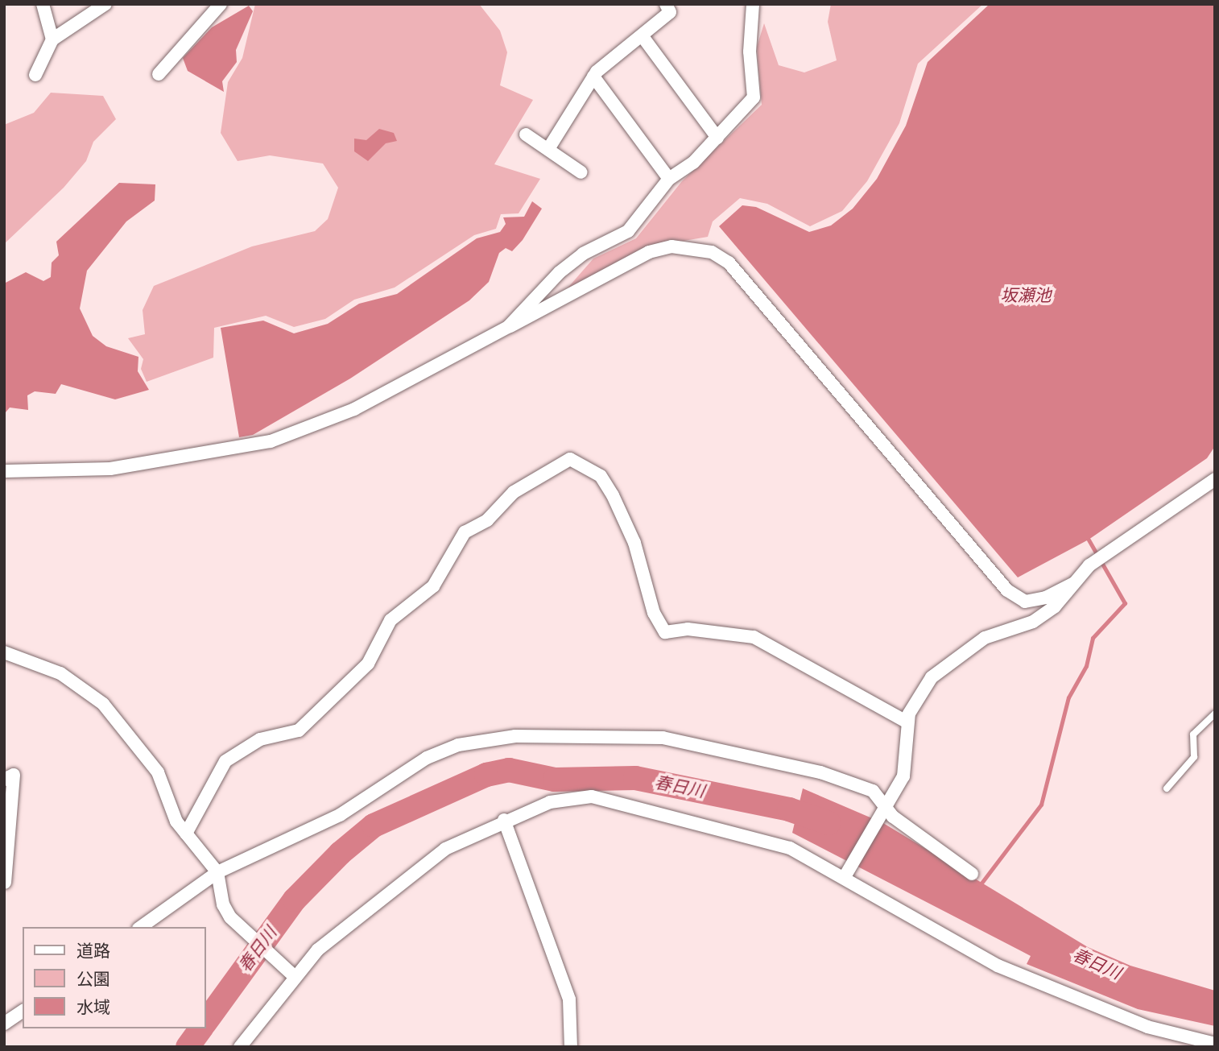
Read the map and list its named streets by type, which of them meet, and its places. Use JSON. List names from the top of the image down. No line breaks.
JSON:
{"water":["坂瀬池","春日川"],"legend":["道路","公園","水域"]}
